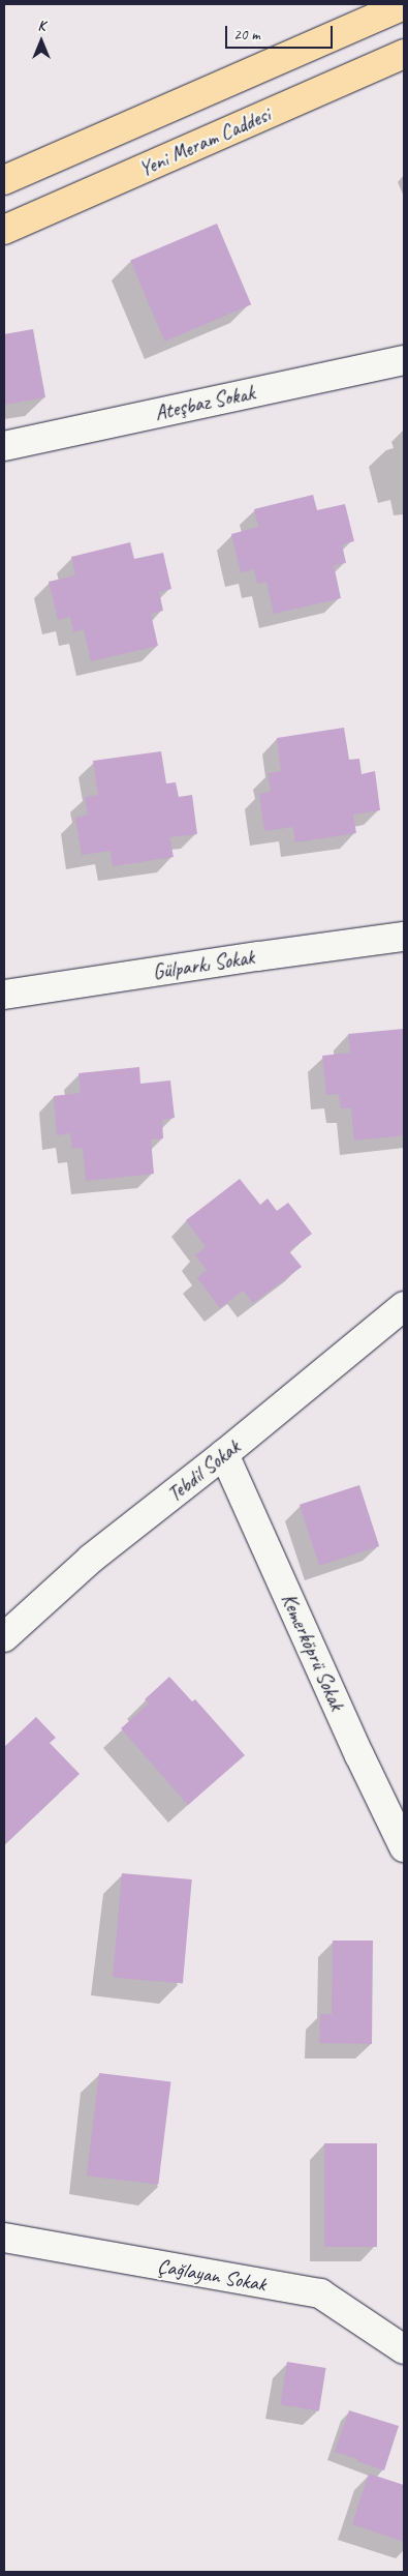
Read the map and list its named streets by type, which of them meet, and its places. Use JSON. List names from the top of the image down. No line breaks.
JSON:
{"streets":{"main road":["Yeni Meram Caddesi"],"street":["Ateşbaz Sokak","Gülparkı Sokak","Tebdil Sokak","Kemerköprü Sokak","Çağlayan Sokak"]},"crossings":[["Tebdil Sokak","Kemerköprü Sokak"]],"scale_bar":"20 m","north":"top"}
